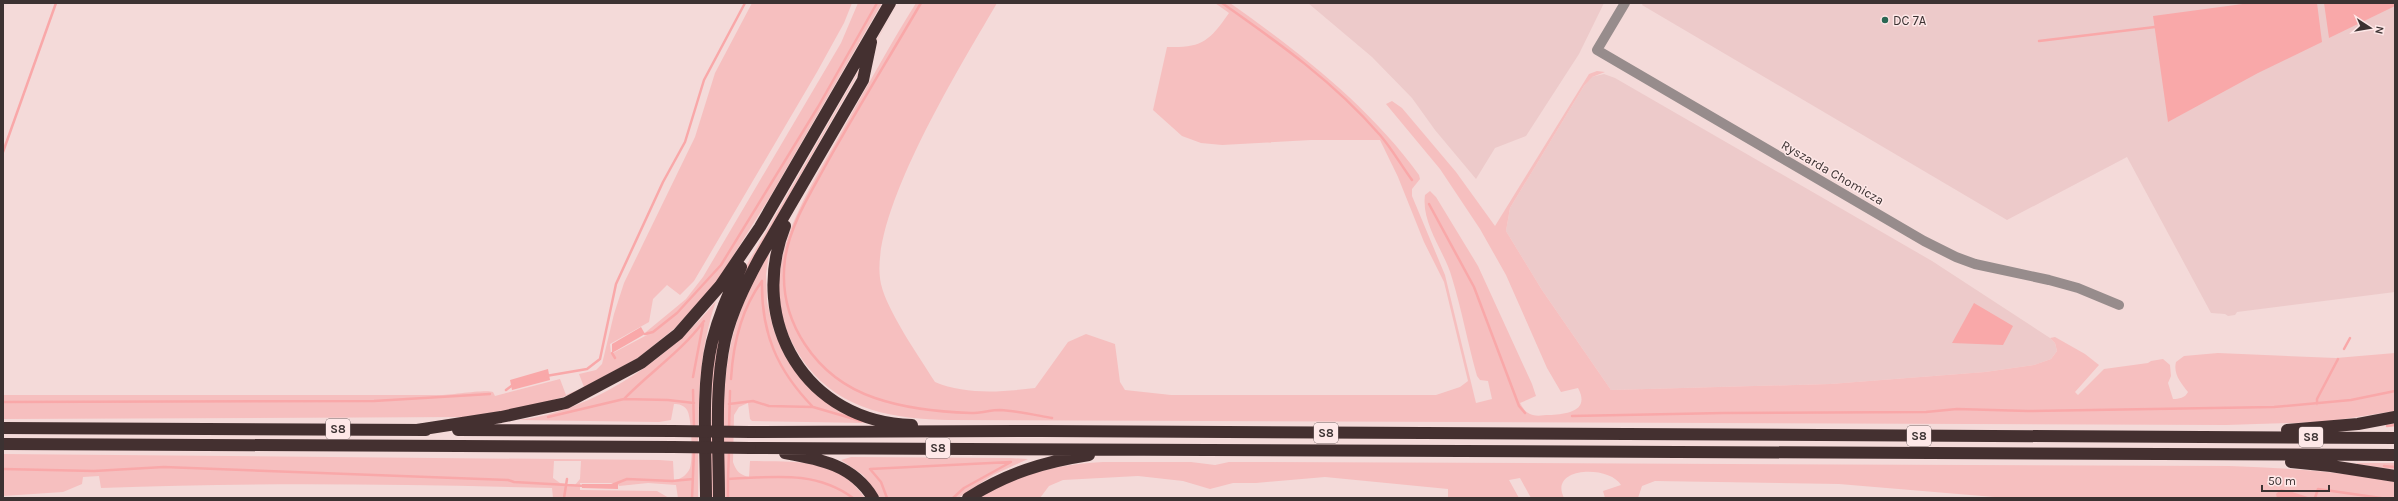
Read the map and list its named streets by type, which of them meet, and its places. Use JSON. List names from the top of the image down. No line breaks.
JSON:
{"streets":{"highway":["S8"],"street":["Ryszarda Chomicza"]},"places":["DC 7A"],"scale_bar":"50 m","north":"right"}
